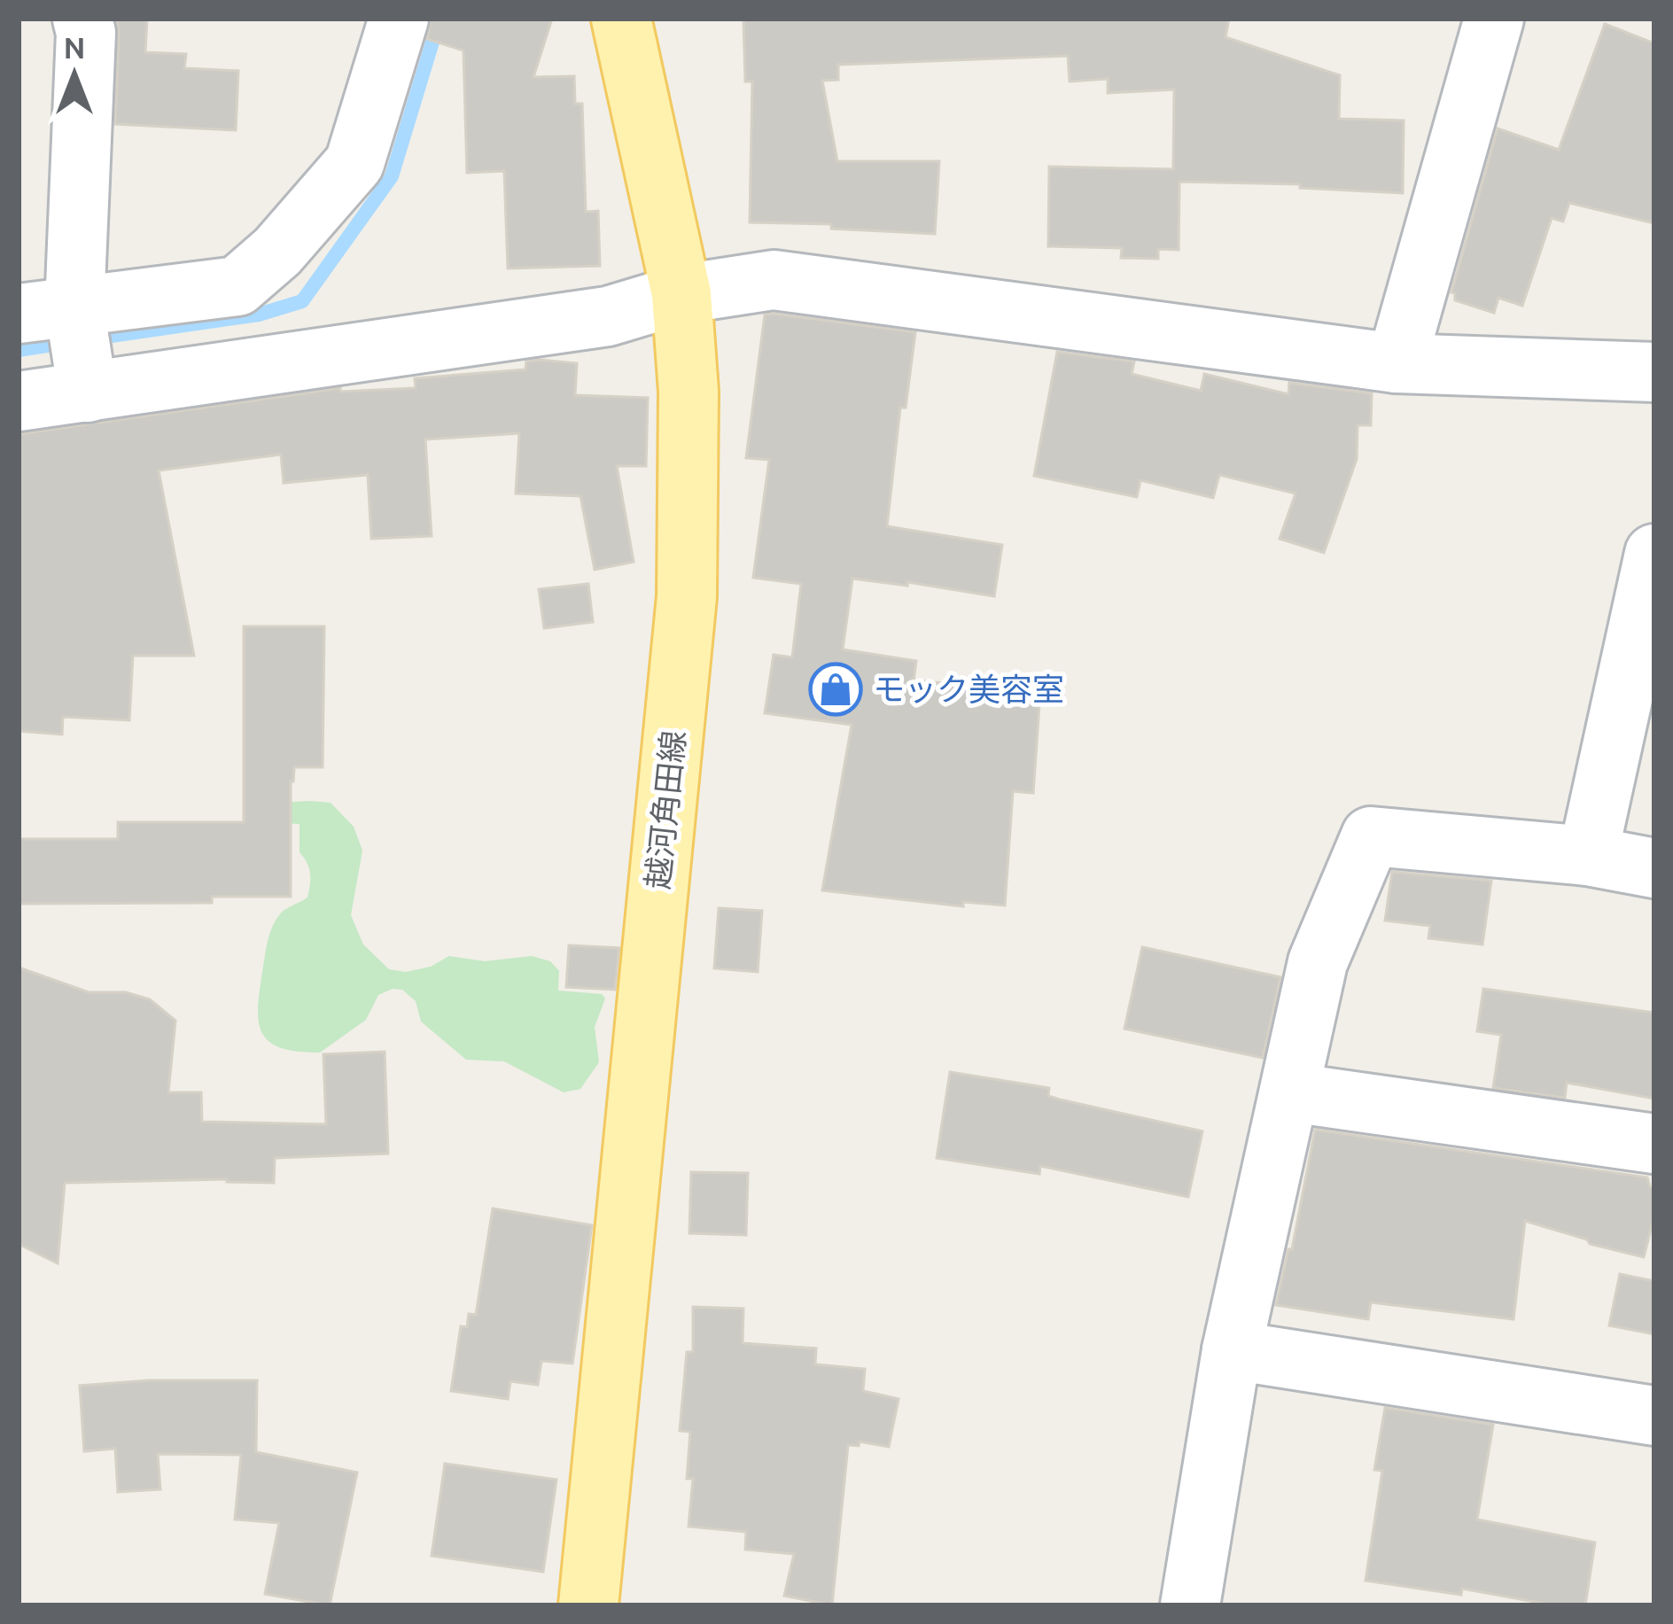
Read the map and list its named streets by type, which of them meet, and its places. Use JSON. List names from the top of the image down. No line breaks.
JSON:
{"streets":{"main road":["越河角田線"]},"places":{"shop":["モック美容室"]},"north":"top"}
